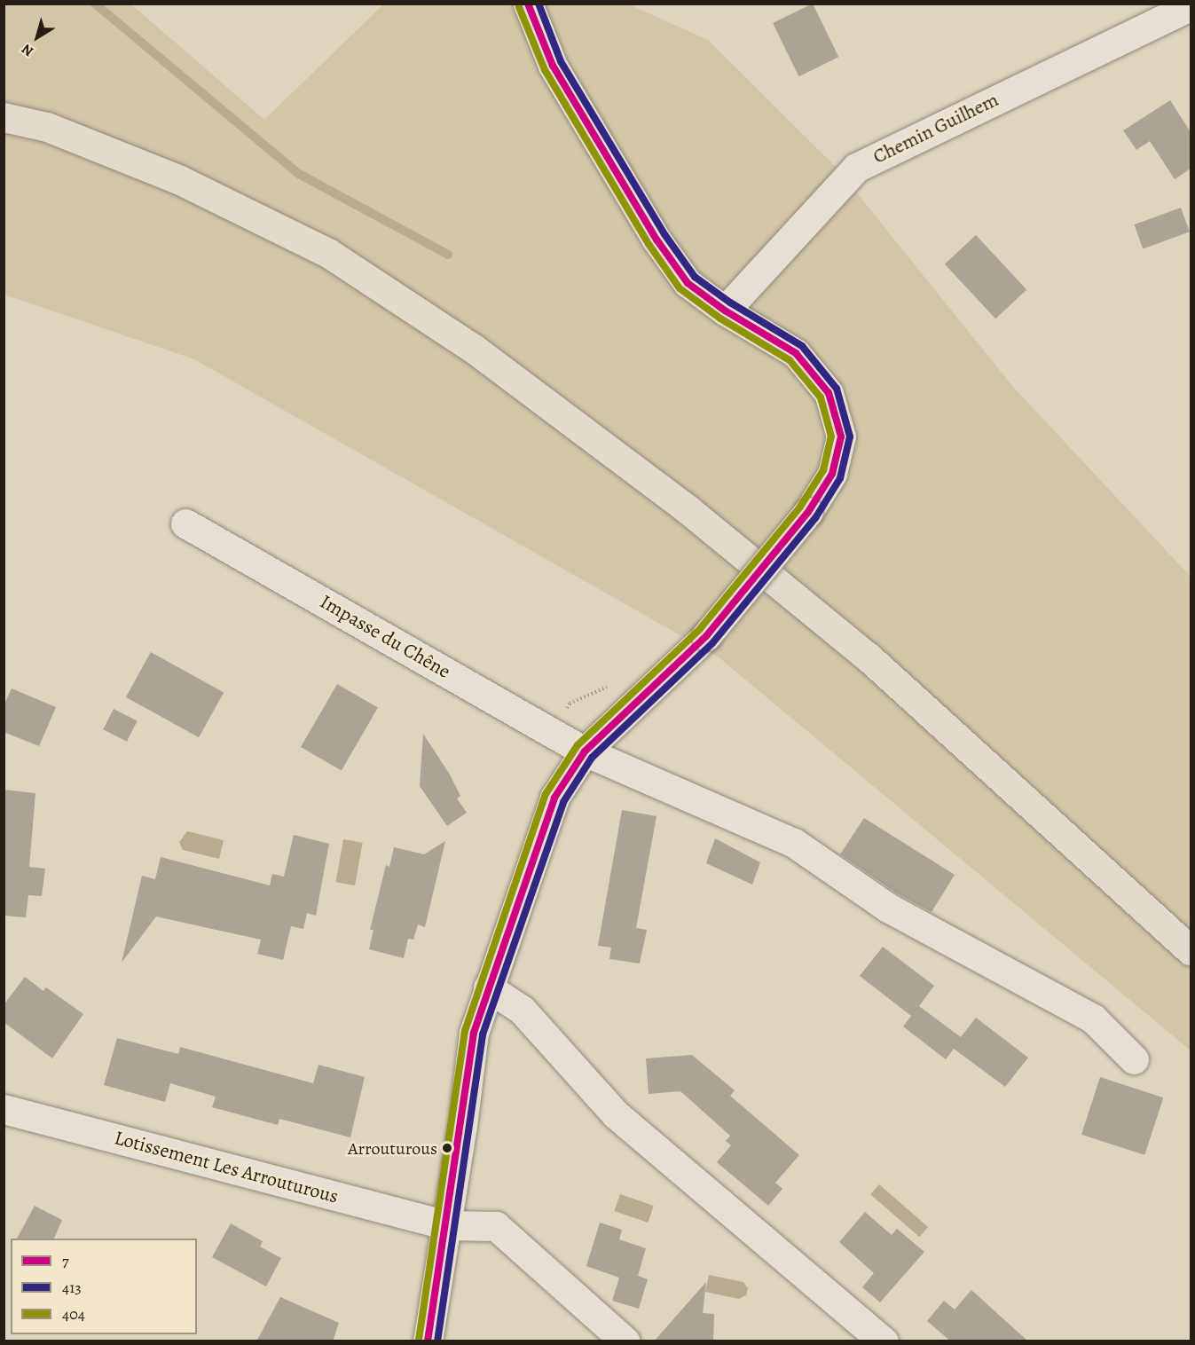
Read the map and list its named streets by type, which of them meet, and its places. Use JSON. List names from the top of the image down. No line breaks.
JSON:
{"streets":{"street":["Chemin Guilhem","Impasse du Chêne","Lotissement Les Arrouturous"]},"places":["Arrouturous"],"lines":["transit line 7","transit line 413","transit line 404"],"legend":["7","413","404"],"north":"bottom left"}
